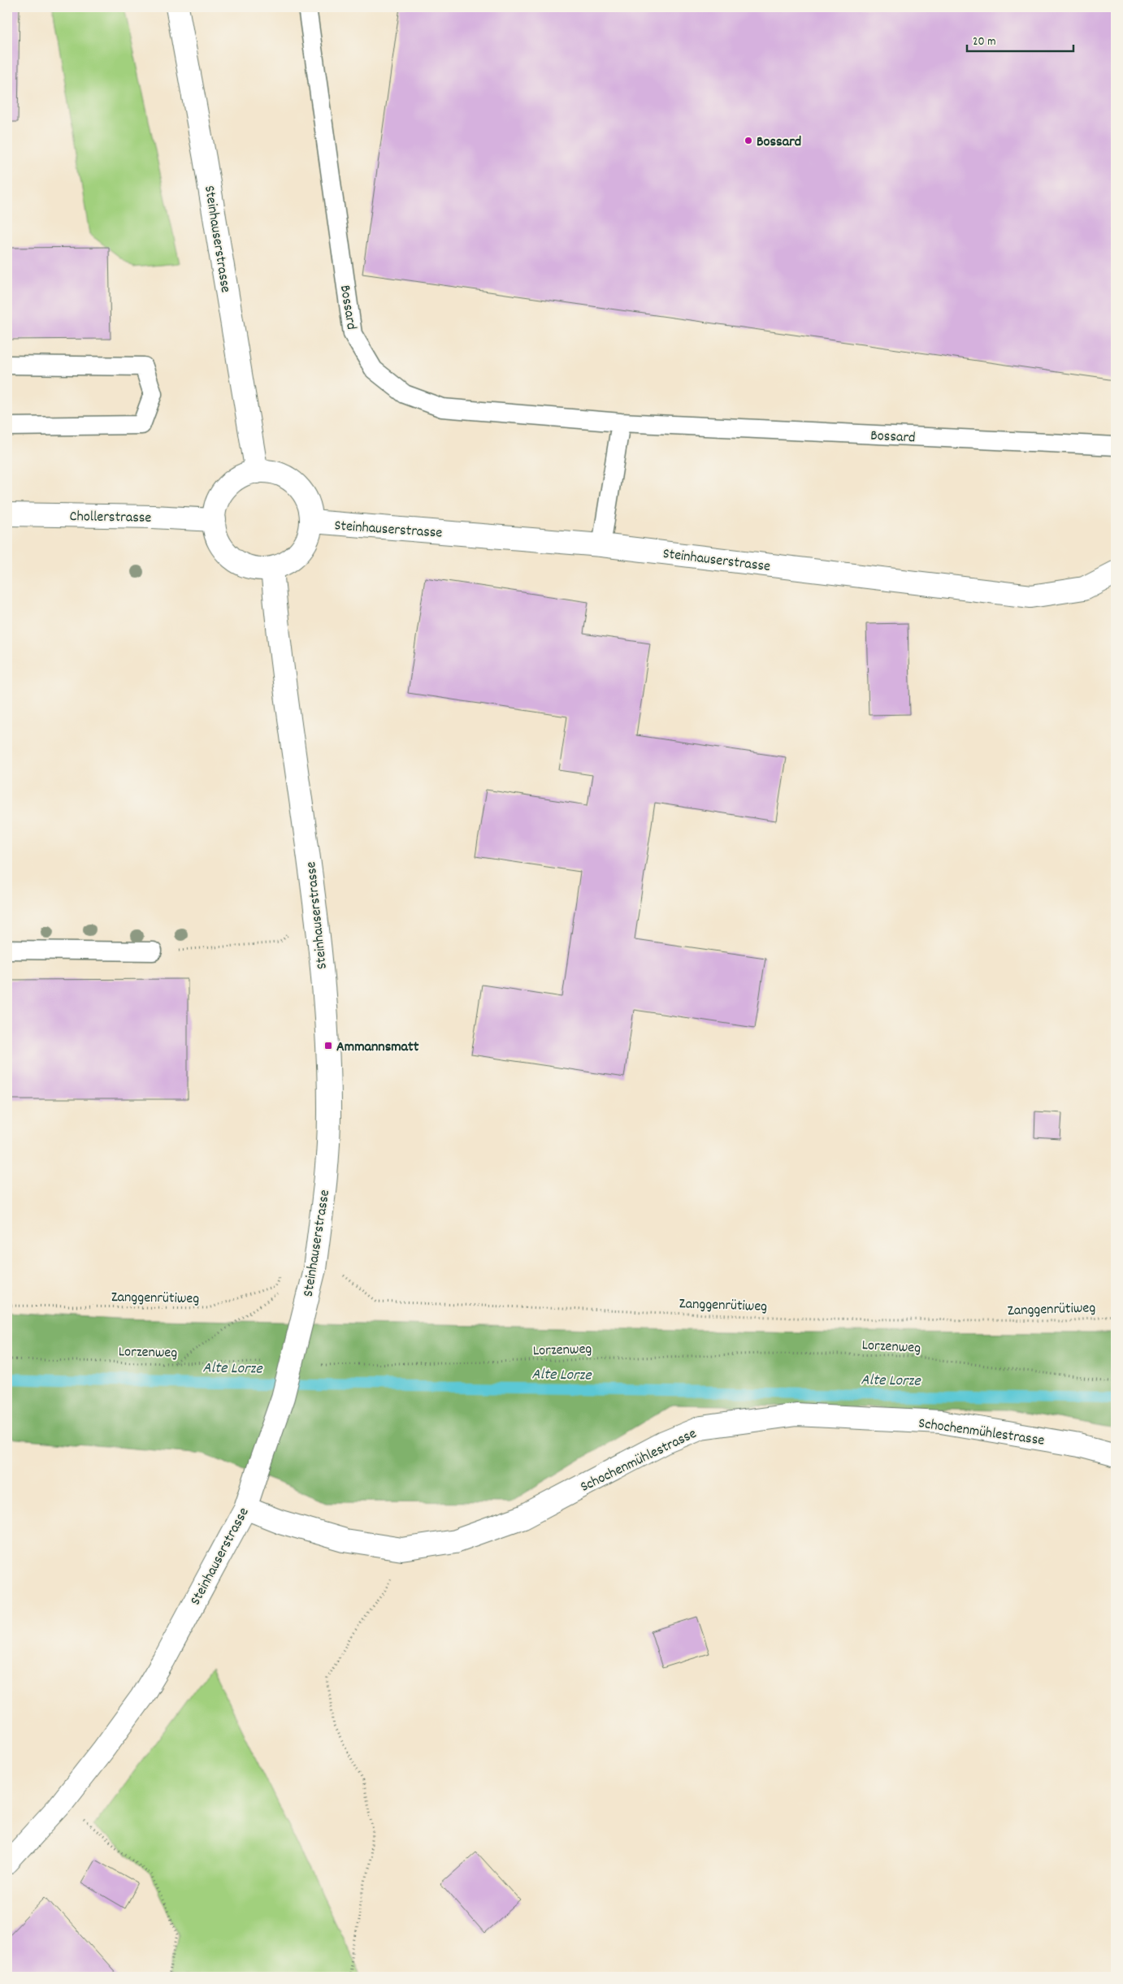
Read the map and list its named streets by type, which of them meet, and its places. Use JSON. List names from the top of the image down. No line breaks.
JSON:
{"streets":{"street":["Steinhauserstrasse","Chollerstrasse","Schochenmühlestrasse"],"lane":["Bossard"],"path":["Zanggenrütiweg","Lorzenweg"]},"crossings":[["Steinhauserstrasse","Chollerstrasse"],["Steinhauserstrasse","Schochenmühlestrasse"]],"water":["Alte Lorze"],"places":{"other":["Bossard"],"transit":["Ammannsmatt"]},"scale_bar":"20 m"}
